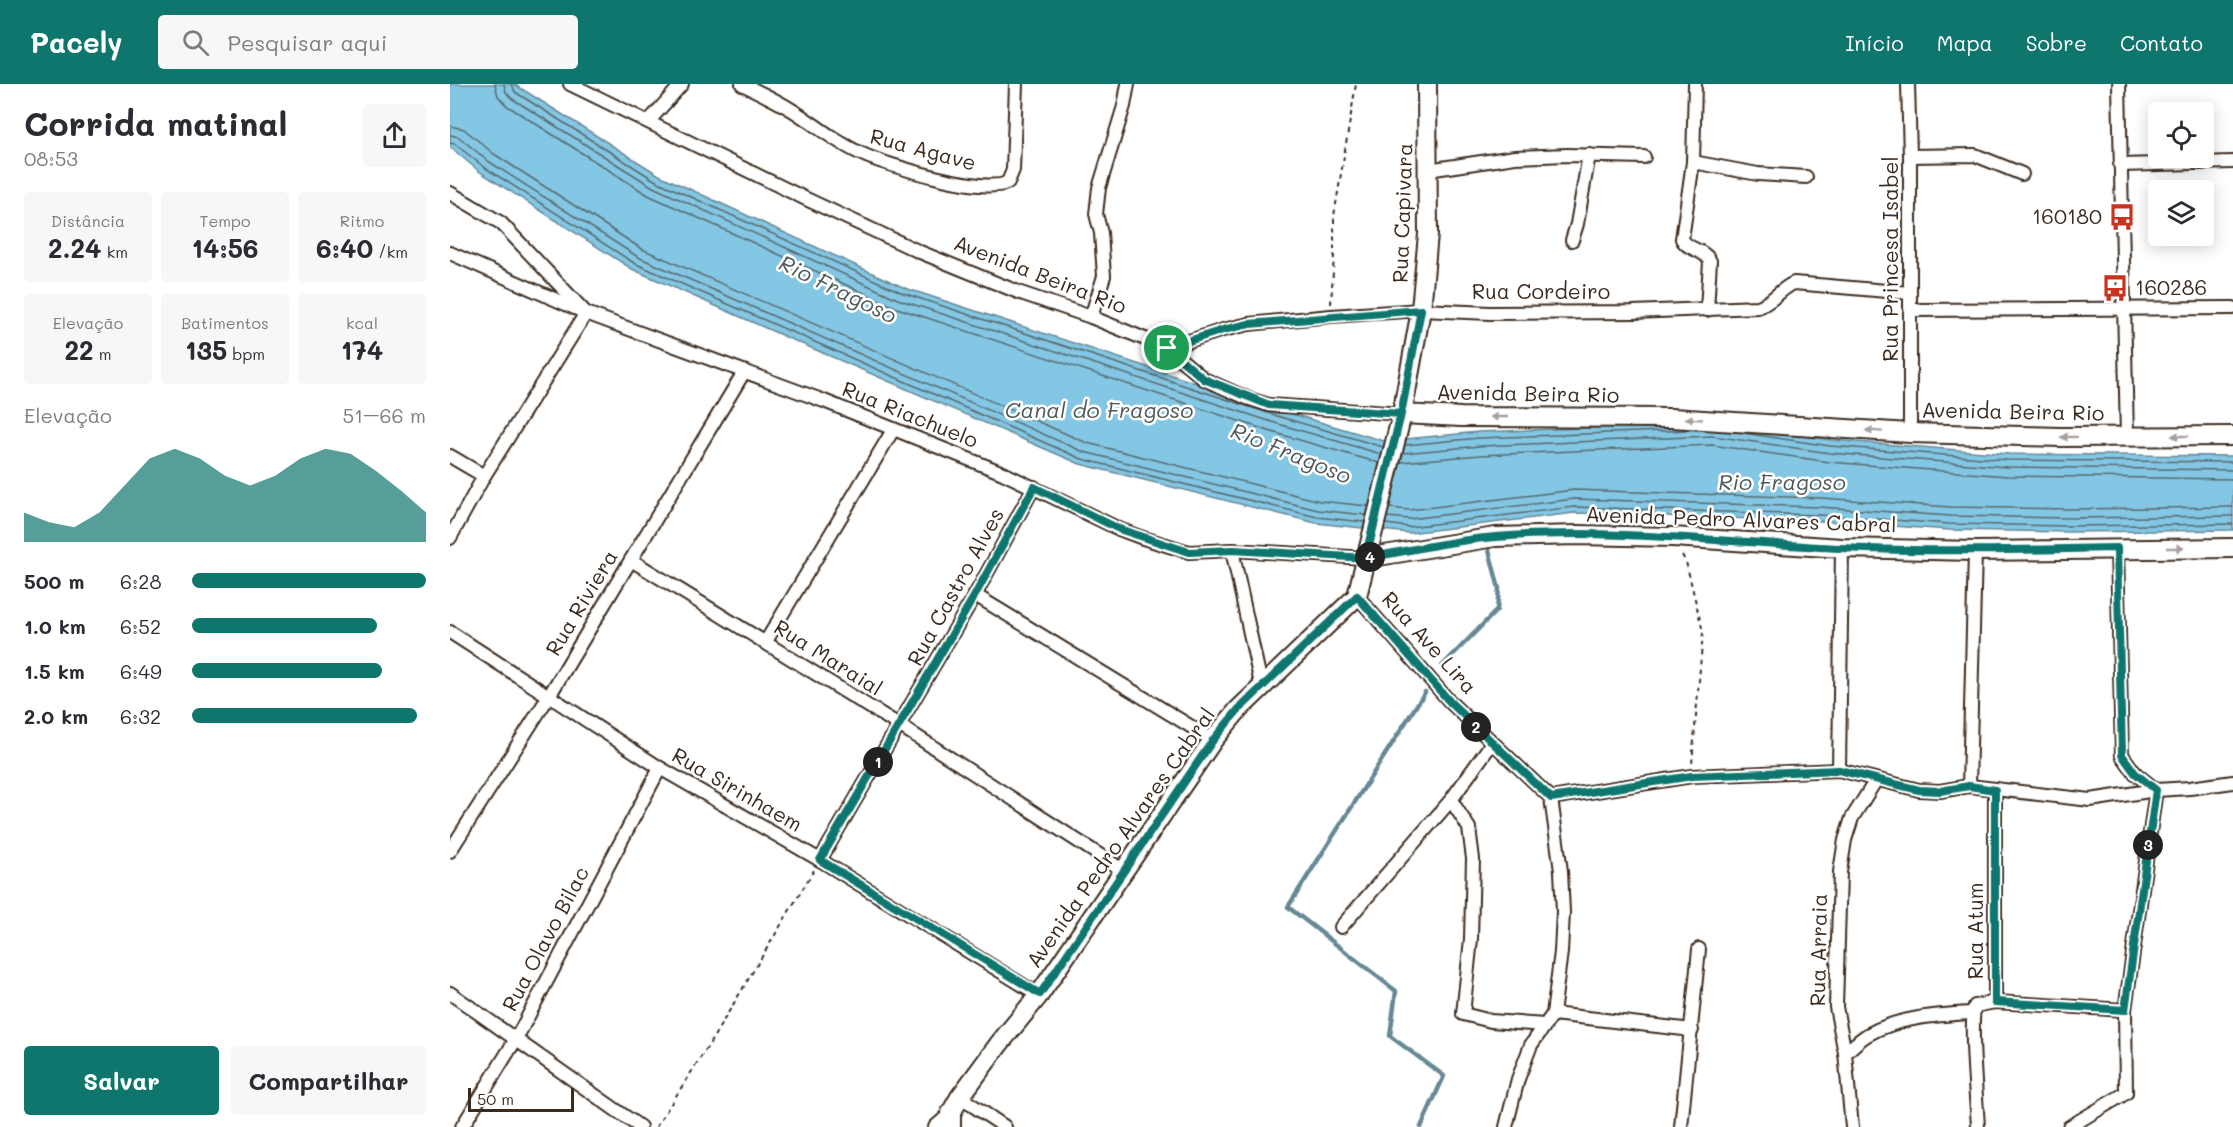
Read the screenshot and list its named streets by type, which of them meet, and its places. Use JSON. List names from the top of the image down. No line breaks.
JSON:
{"streets":{"main road":["Rua Capivara","Avenida Beira Rio","Avenida Pedro Alvares Cabral","Rua Ave Lira"],"street":["Rua Agave","Rua Princesa Isabel","Rua Cordeiro","Rua Riachuelo","Rua Castro Alves","Rua Riviera","Rua Maraial","Rua Sirinhaem","Rua Atum","Rua Olavo Bilac","Rua Arraia"]},"crossings":[["Rua Capivara","Avenida Beira Rio"],["Rua Capivara","Rua Cordeiro"],["Rua Capivara","Rua Ave Lira"],["Rua Princesa Isabel","Avenida Beira Rio"],["Rua Princesa Isabel","Rua Cordeiro"],["Avenida Beira Rio","Rua Cordeiro"],["Avenida Beira Rio","Rua Ave Lira"],["Rua Riachuelo","Avenida Pedro Alvares Cabral"],["Rua Riachuelo","Rua Castro Alves"],["Rua Riachuelo","Rua Riviera"],["Rua Riachuelo","Rua Ave Lira"],["Avenida Pedro Alvares Cabral","Rua Ave Lira"],["Avenida Pedro Alvares Cabral","Rua Maraial"],["Avenida Pedro Alvares Cabral","Rua Sirinhaem"],["Rua Castro Alves","Rua Maraial"],["Rua Castro Alves","Rua Sirinhaem"],["Rua Riviera","Rua Maraial"],["Rua Riviera","Rua Sirinhaem"],["Rua Sirinhaem","Rua Olavo Bilac"]],"water":["Rio Fragoso","Canal do Fragoso"],"places":{"bus stop":["160180","160286"]},"scale_bar":"50 m","page":{"header":"Pacely","search":"Pesquisar aqui","nav":["Início","Mapa","Sobre","Contato"],"heading":["Corrida matinal","08:53"],"stats":[["Distância","2.24 km"],["Tempo","14:56"],["Ritmo","6:40 /km"],["Elevação","22 m"],["Batimentos","135 bpm"],["kcal","174"]],"chart":["Elevação","51–66 m"],"pins":["4","2","1","3"],"list":[{"name":"500 m","note":"6:28"},{"name":"1.0 km","note":"6:52"},{"name":"1.5 km","note":"6:49"},{"name":"2.0 km","note":"6:32"}],"buttons":["Salvar","Compartilhar"],"scale":"50 m"}}
